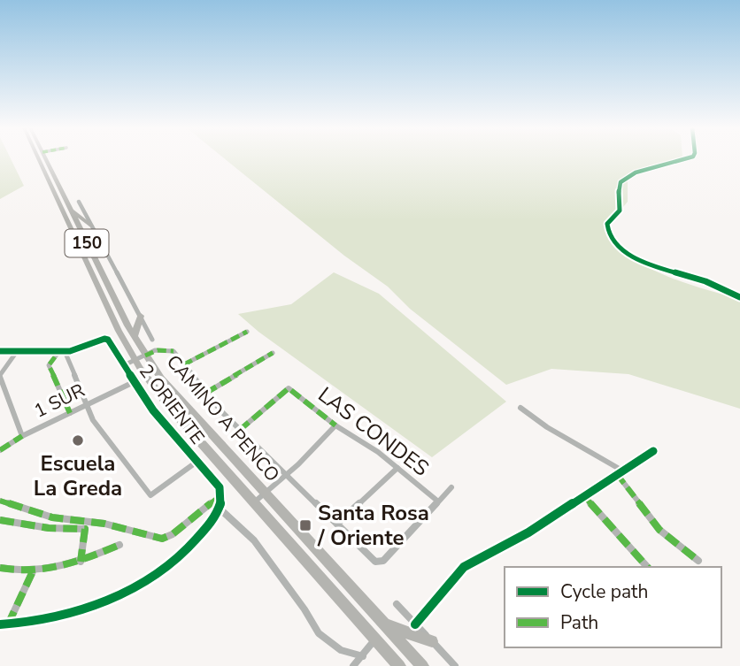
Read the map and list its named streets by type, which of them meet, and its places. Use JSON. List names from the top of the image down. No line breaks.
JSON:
{"streets":{"highway":["150","CAMINO A PENCO"],"street":["1 SUR","2 ORIENTE","LAS CONDES"]},"crossings":[["1 SUR","2 ORIENTE"]],"places":{"other":["Escuela La Greda"],"transit":["Santa Rosa / Oriente"]},"legend":["Cycle path","Path"]}
